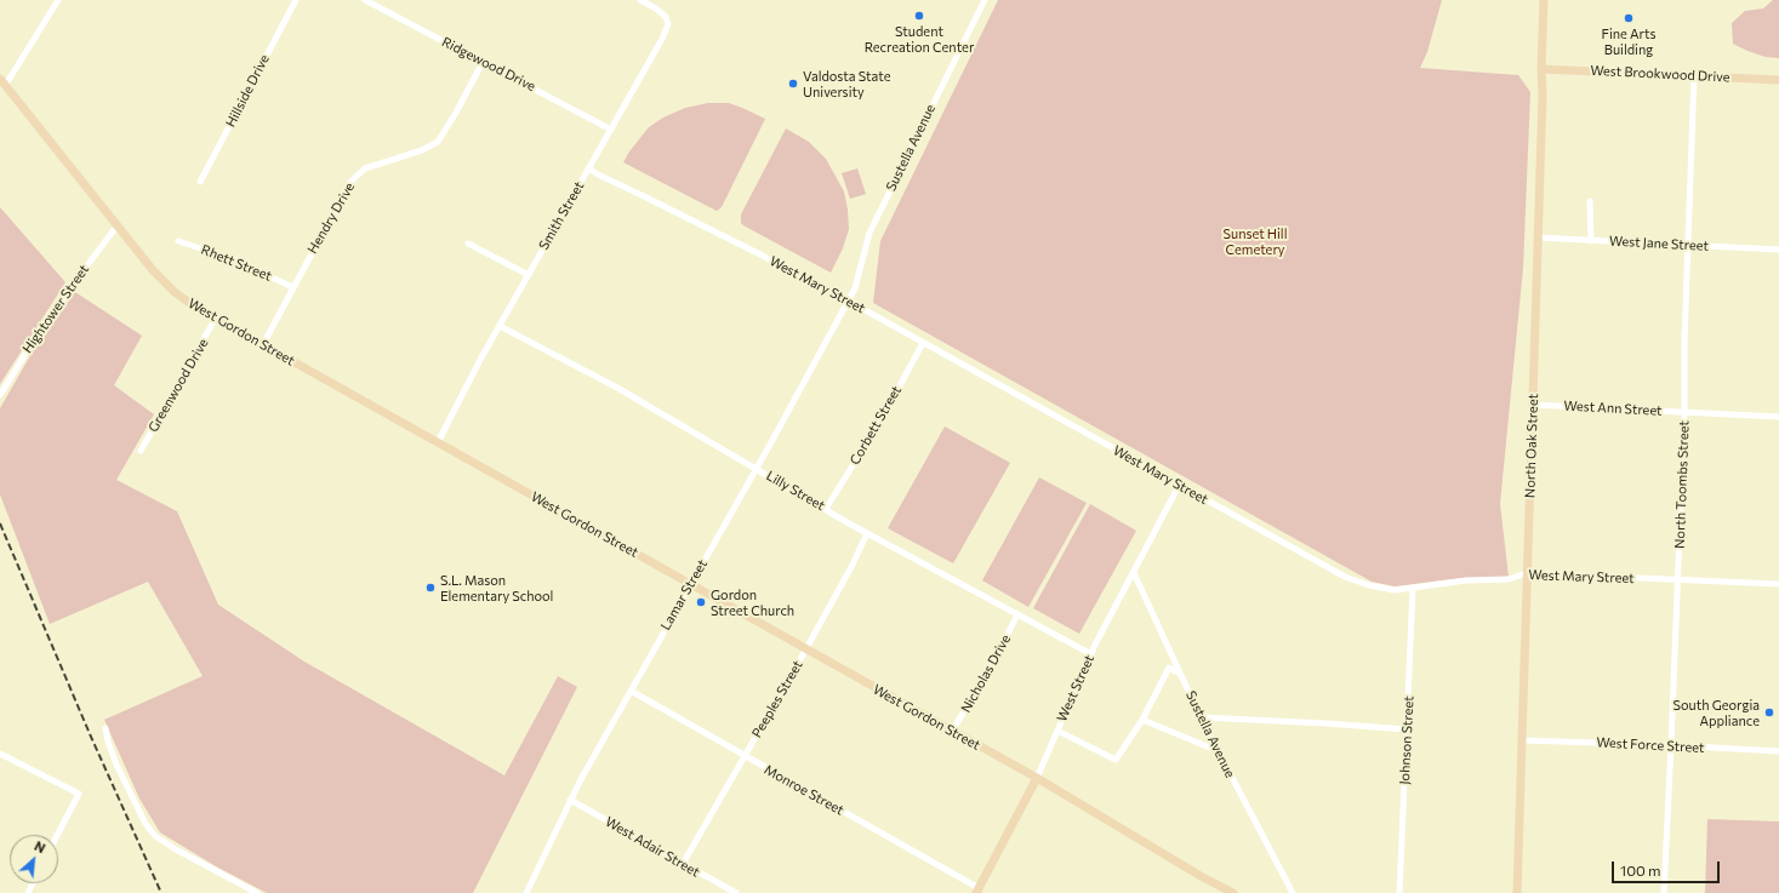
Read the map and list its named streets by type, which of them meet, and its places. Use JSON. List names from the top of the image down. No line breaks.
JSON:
{"streets":{"street":["Ridgewood Drive","West Brookwood Drive","Hillside Drive","Sustella Avenue","Smith Street","Hendry Drive","West Jane Street","Rhett Street","West Mary Street","Hightower Street","West Gordon Street","Greenwood Drive","West Ann Street","Corbett Street","North Oak Street","North Toombs Street","Lilly Street","Lamar Street","Nicholas Drive","West Street","Peeples Street","Johnson Street","West Force Street","Monroe Street","West Adair Street"]},"crossings":[["Ridgewood Drive","Smith Street"],["Ridgewood Drive","Hendry Drive"],["West Brookwood Drive","North Oak Street"],["West Brookwood Drive","North Toombs Street"],["Sustella Avenue","West Mary Street"],["Sustella Avenue","Lamar Street"],["Sustella Avenue","West Street"],["Smith Street","West Mary Street"],["Smith Street","West Gordon Street"],["Smith Street","Lilly Street"],["Hendry Drive","Rhett Street"],["Hendry Drive","West Gordon Street"],["West Jane Street","North Oak Street"],["West Jane Street","North Toombs Street"],["West Mary Street","Corbett Street"],["West Mary Street","North Oak Street"],["West Mary Street","North Toombs Street"],["West Mary Street","Lamar Street"],["West Mary Street","West Street"],["West Mary Street","Johnson Street"],["Hightower Street","West Gordon Street"],["West Gordon Street","Greenwood Drive"],["West Gordon Street","Lamar Street"],["West Gordon Street","Nicholas Drive"],["West Gordon Street","West Street"],["West Gordon Street","Peeples Street"],["West Ann Street","North Oak Street"],["West Ann Street","North Toombs Street"],["Corbett Street","Lilly Street"],["North Oak Street","West Force Street"],["North Toombs Street","West Force Street"],["Lilly Street","Lamar Street"],["Lilly Street","Nicholas Drive"],["Lilly Street","West Street"],["Lilly Street","Peeples Street"],["Lamar Street","Monroe Street"],["Lamar Street","West Adair Street"],["West Street","Monroe Street"],["Peeples Street","Monroe Street"],["Peeples Street","West Adair Street"]],"parks":["Sunset Hill Cemetery"],"places":["Student Recreation Center","Fine Arts Building","Valdosta State University","S.L. Mason Elementary School","Gordon Street Church","South Georgia Appliance"],"scale_bar":"100 m","north":"top right"}
